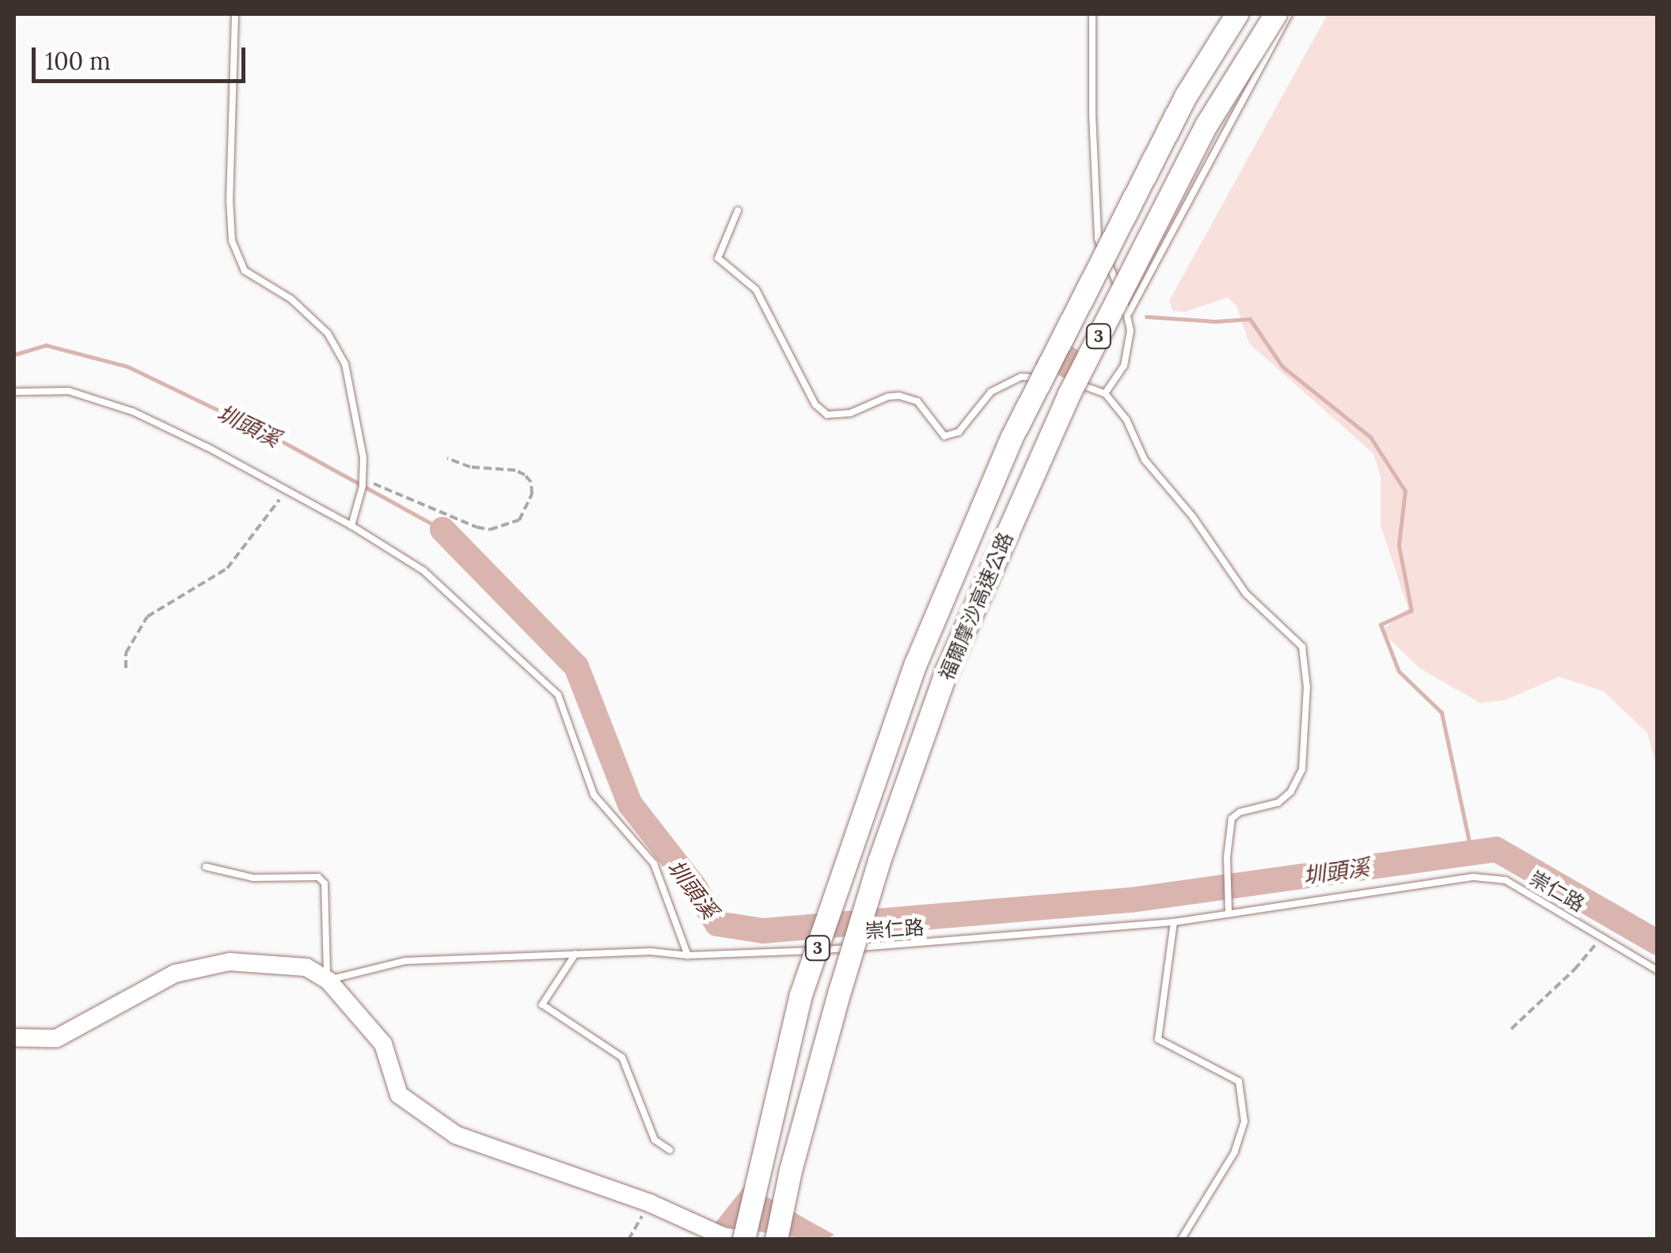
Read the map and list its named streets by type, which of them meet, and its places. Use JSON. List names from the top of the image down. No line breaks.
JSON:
{"streets":{"highway":["3","福爾摩沙高速公路"],"lane":["崇仁路"]},"water":["圳頭溪"],"scale_bar":"100 m"}
